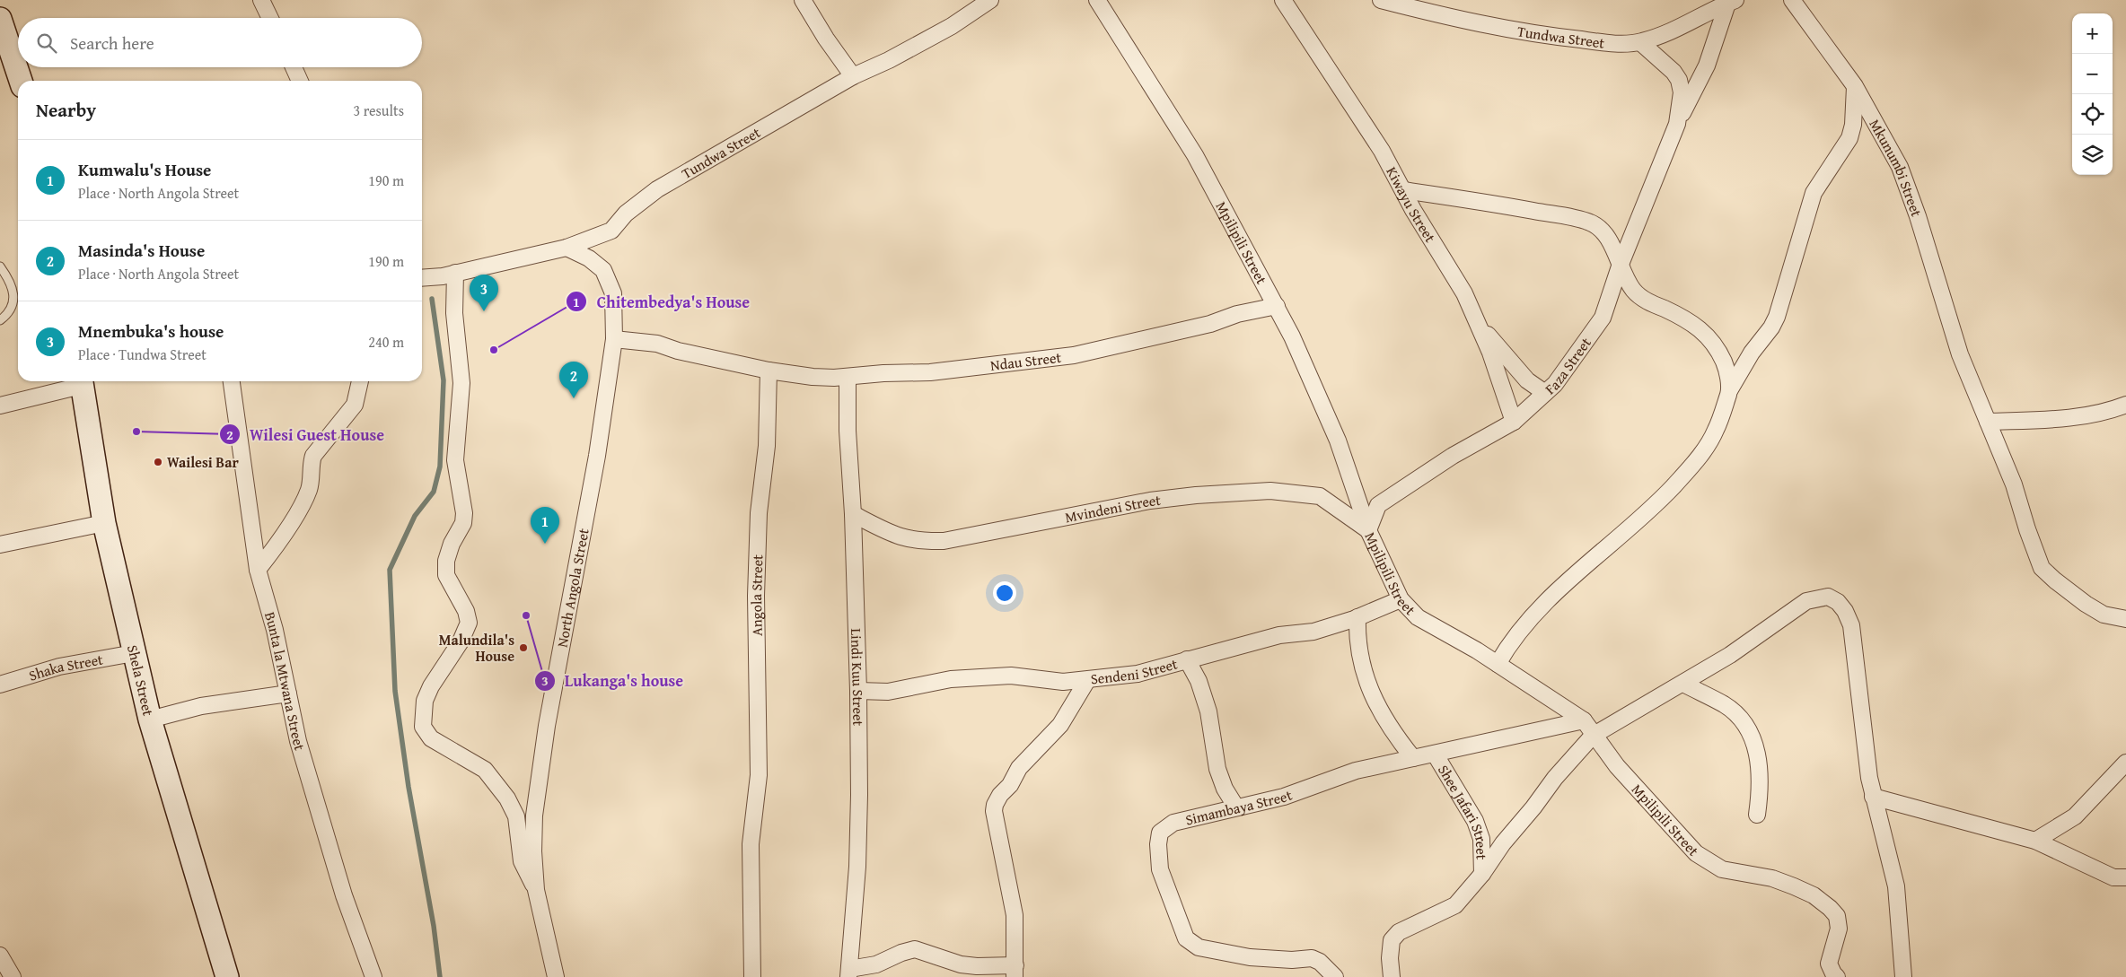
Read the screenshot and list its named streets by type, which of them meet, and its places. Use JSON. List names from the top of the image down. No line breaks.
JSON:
{"streets":{"main road":["Shela Street"],"street":["Tundwa Street","Mkunumbi Street","Kiwayu Street","Mpilipili Street","Ndau Street","Faza Street","Mvindeni Street","North Angola Street","Angola Street","Shaka Street","Sendeni Street","Lindi Kuu Street","Bunta la Mtwana Street","Simambaya Street","Shee Jafari Street"]},"crossings":[["Tundwa Street","Faza Street"],["Tundwa Street","North Angola Street"],["Kiwayu Street","Faza Street"],["Mpilipili Street","Ndau Street"],["Mpilipili Street","Faza Street"],["Mpilipili Street","Mvindeni Street"],["Mpilipili Street","Sendeni Street"],["Mpilipili Street","Simambaya Street"],["Ndau Street","Angola Street"],["Ndau Street","Lindi Kuu Street"],["Faza Street","Mvindeni Street"],["Mvindeni Street","Lindi Kuu Street"],["Shaka Street","Shela Street"],["Sendeni Street","Lindi Kuu Street"],["Simambaya Street","Shee Jafari Street"]],"places":["Chitembedya's House","Wilesi Guest House","Wailesi Bar","Lukanga's house","Malundila's House"],"page":{"map_buttons":["+","−"],"search":"Search here","heading":["Nearby","3 results"],"list":[{"mark":"1","name":"Kumwalu's House","note":"Place · North Angola Street","value":"190 m"},{"mark":"2","name":"Masinda's House","note":"Place · North Angola Street","value":"190 m"},{"mark":"3","name":"Mnembuka's house","note":"Place · Tundwa Street","value":"240 m"}],"pins":["3","2","1"]}}
